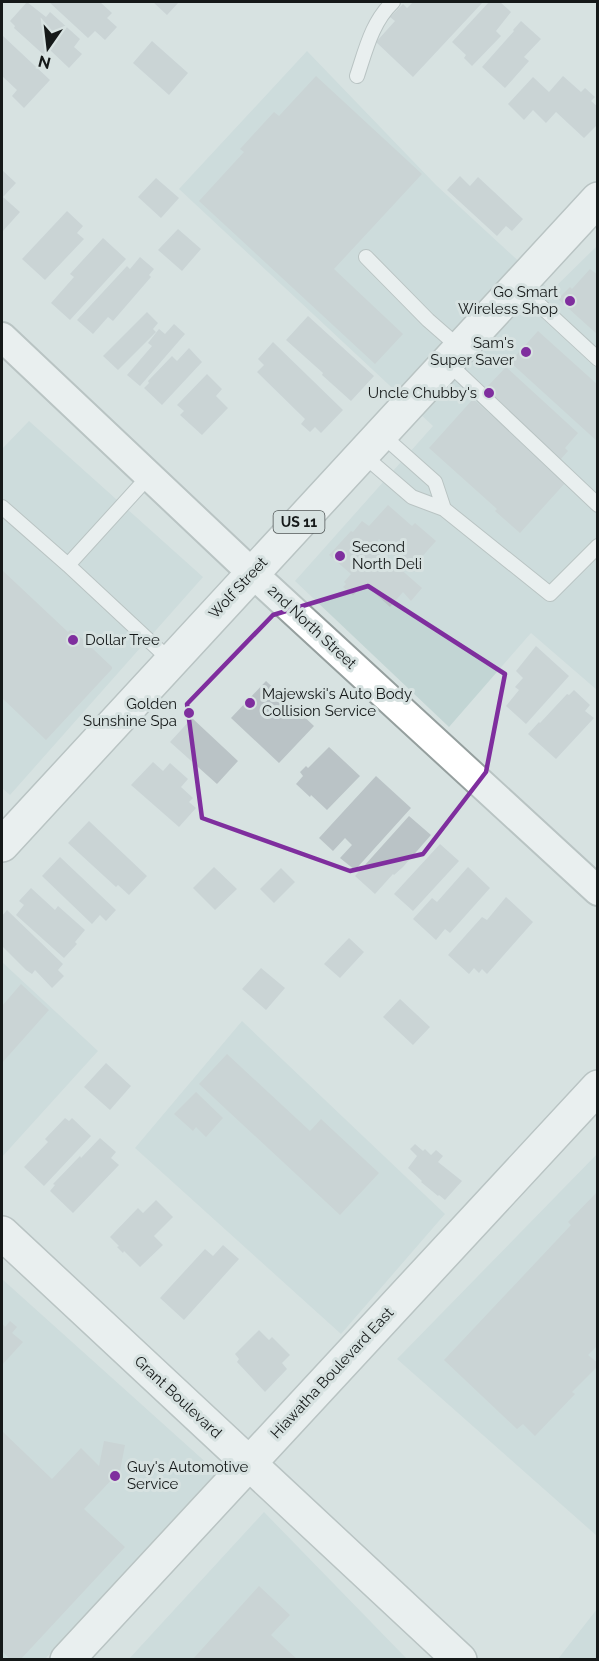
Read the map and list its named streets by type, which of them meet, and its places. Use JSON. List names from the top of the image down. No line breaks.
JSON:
{"streets":{"street":["US 11","Wolf Street","2nd North Street","Hiawatha Boulevard East","Grant Boulevard"]},"crossings":[["Wolf Street","2nd North Street"],["Hiawatha Boulevard East","Grant Boulevard"]],"places":["Go Smart Wireless Shop","Sam's Super Saver","Uncle Chubby's","Second North Deli","Dollar Tree","Majewski's Auto Body Collision Service","Golden Sunshine Spa","Guy's Automotive Service"],"north":"bottom"}
